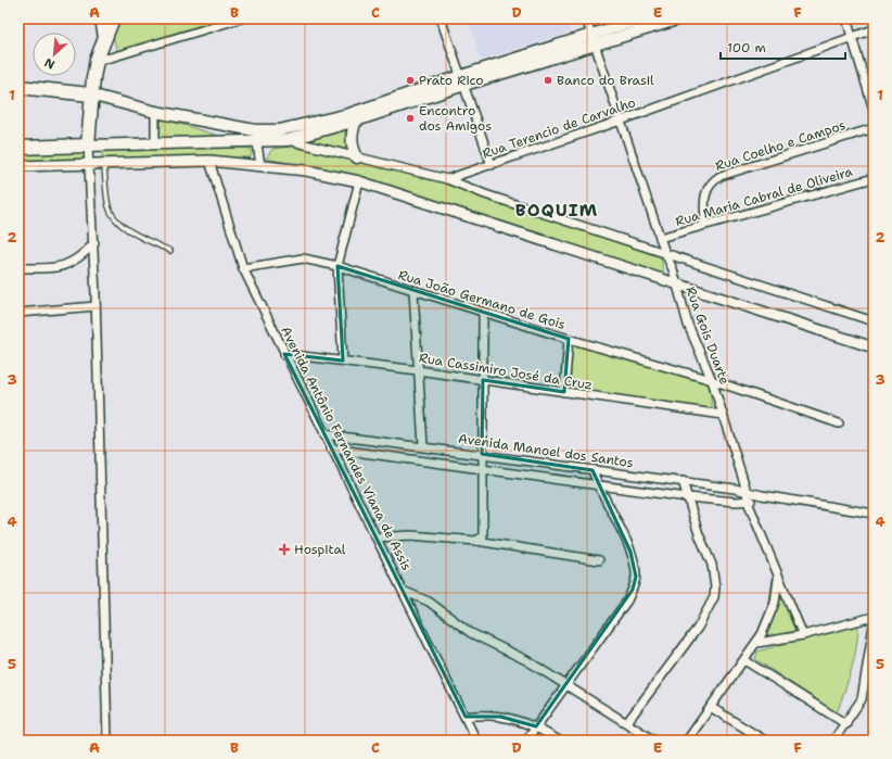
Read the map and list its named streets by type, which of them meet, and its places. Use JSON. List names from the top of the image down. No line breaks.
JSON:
{"streets":{"street":["Rua Terencio de Carvalho","Rua Coelho e Campos","Rua Maria Cabral de Oliveira","Rua João Germano de Gois","Rua Gois Duarte","Rua Cassimiro José da Cruz","Avenida Antônio Fernandes Viana de Assis","Avenida Manoel dos Santos"]},"crossings":[["Rua Terencio de Carvalho","Rua Gois Duarte"],["Rua Coelho e Campos","Rua Maria Cabral de Oliveira"],["Rua Maria Cabral de Oliveira","Rua Gois Duarte"],["Rua João Germano de Gois","Rua Gois Duarte"],["Rua João Germano de Gois","Avenida Antônio Fernandes Viana de Assis"],["Rua Gois Duarte","Rua Cassimiro José da Cruz"],["Rua Gois Duarte","Avenida Manoel dos Santos"],["Rua Cassimiro José da Cruz","Avenida Antônio Fernandes Viana de Assis"],["Avenida Antônio Fernandes Viana de Assis","Avenida Manoel dos Santos"]],"districts":["BOQUIM"],"places":{"other":["Prato Rico","Banco do Brasil","Encontro dos Amigos"],"health":["Hospital"]},"scale_bar":"100 m","north":"bottom left","grid":{"columns":["A","B","C","D","E","F"],"rows":["1","2","3","4","5"]}}
